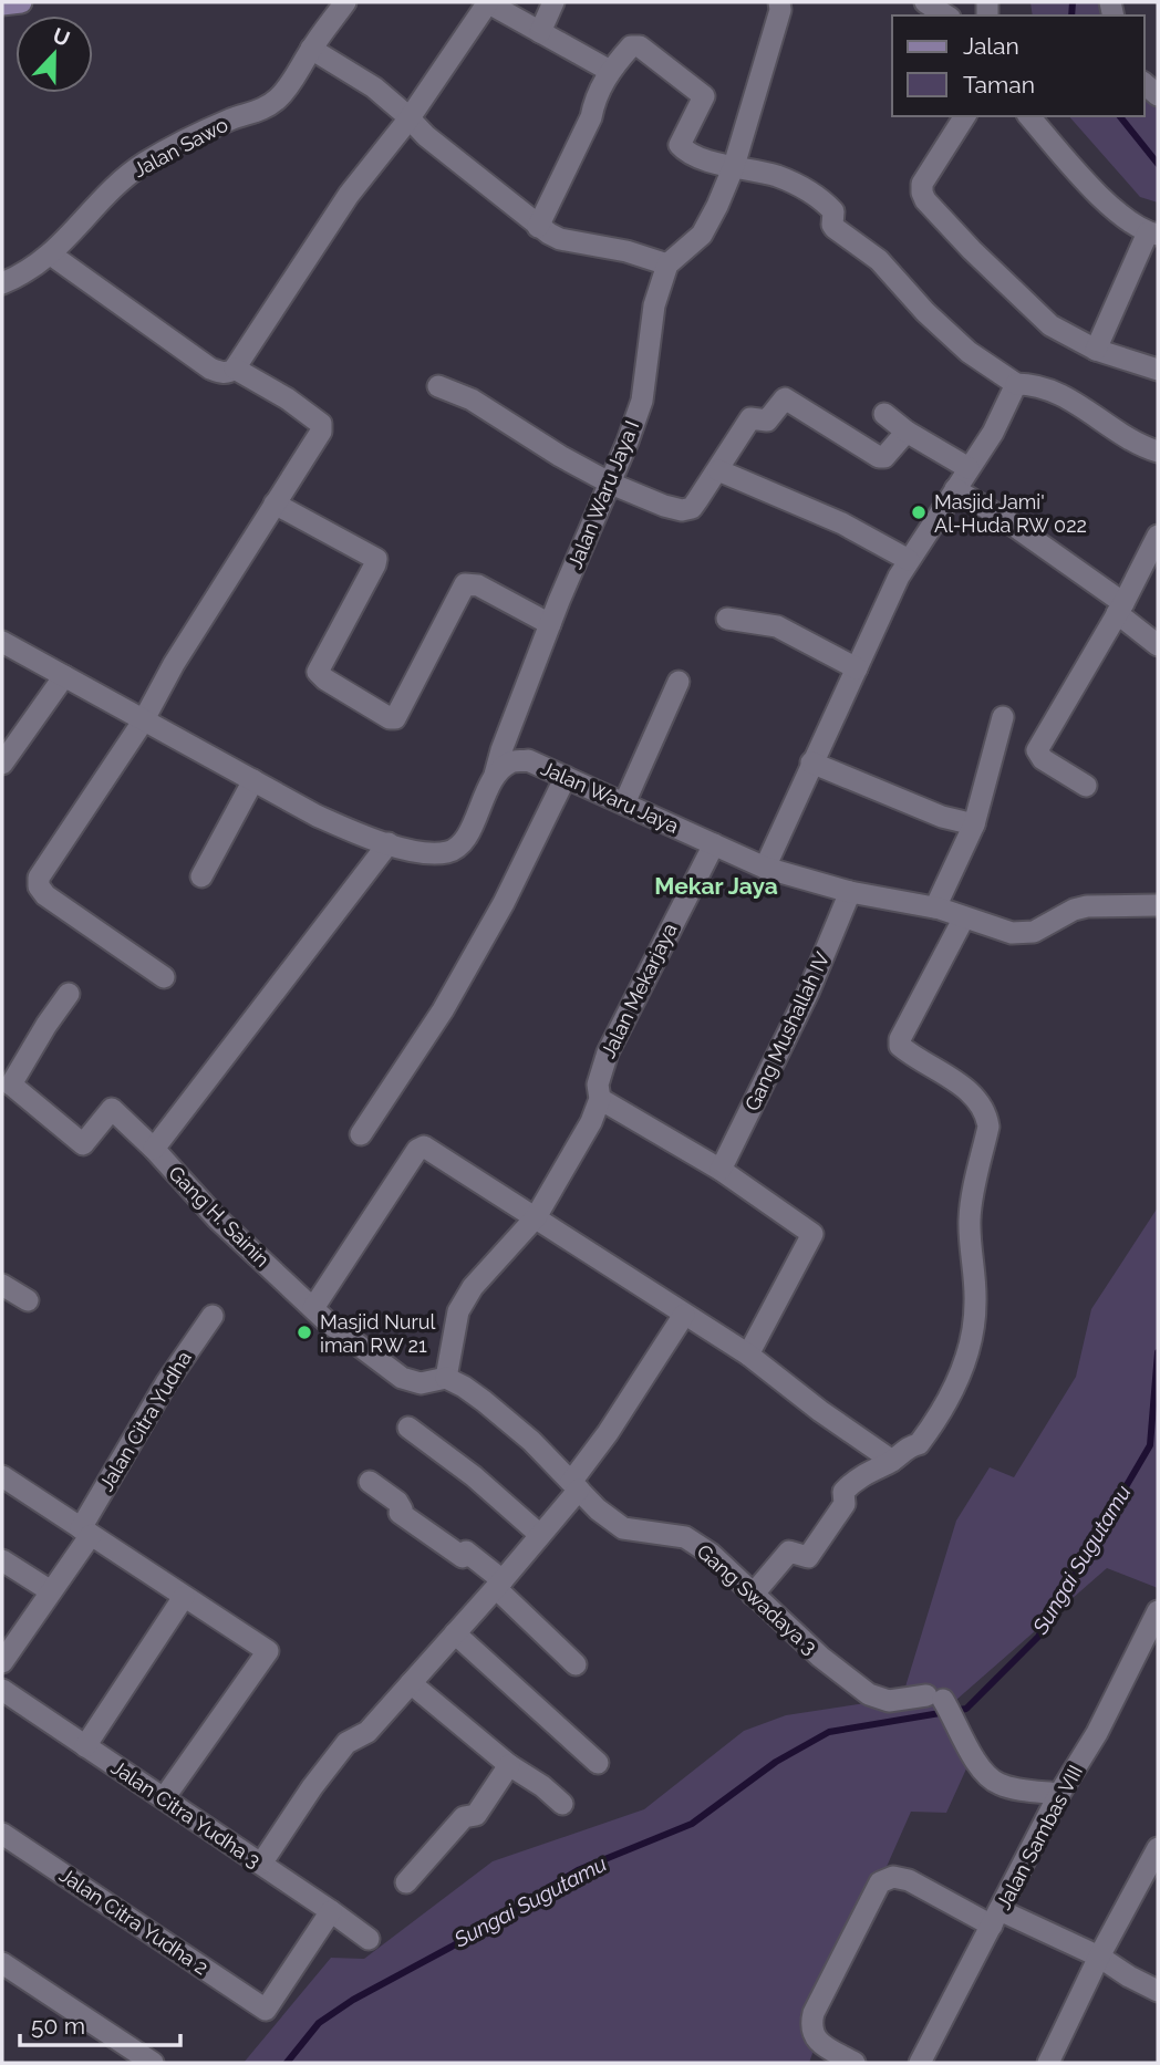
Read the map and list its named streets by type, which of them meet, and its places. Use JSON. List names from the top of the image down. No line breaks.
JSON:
{"streets":{"street":["Jalan Sawo","Jalan Waru Jaya I","Jalan Waru Jaya","Jalan Mekarjaya","Gang Mushallah IV","Gang H. Sainin","Jalan Citra Yudha","Gang Swadaya 3","Jalan Citra Yudha 3","Jalan Sambas VIII","Jalan Citra Yudha 2"]},"crossings":[["Jalan Waru Jaya I","Jalan Waru Jaya"],["Jalan Waru Jaya","Jalan Mekarjaya"],["Jalan Waru Jaya","Gang Mushallah IV"],["Jalan Mekarjaya","Gang H. Sainin"],["Jalan Mekarjaya","Gang Swadaya 3"],["Gang H. Sainin","Gang Swadaya 3"],["Gang Swadaya 3","Jalan Sambas VIII"],["Jalan Citra Yudha 3","Jalan Citra Yudha 2"]],"districts":["Mekar Jaya"],"water":["Sungai Sugutamu"],"places":["Masjid Jami' Al-Huda RW 022","Masjid Nurul iman RW 21"],"legend":["Jalan","Taman"],"scale_bar":"50 m","north":"top"}
